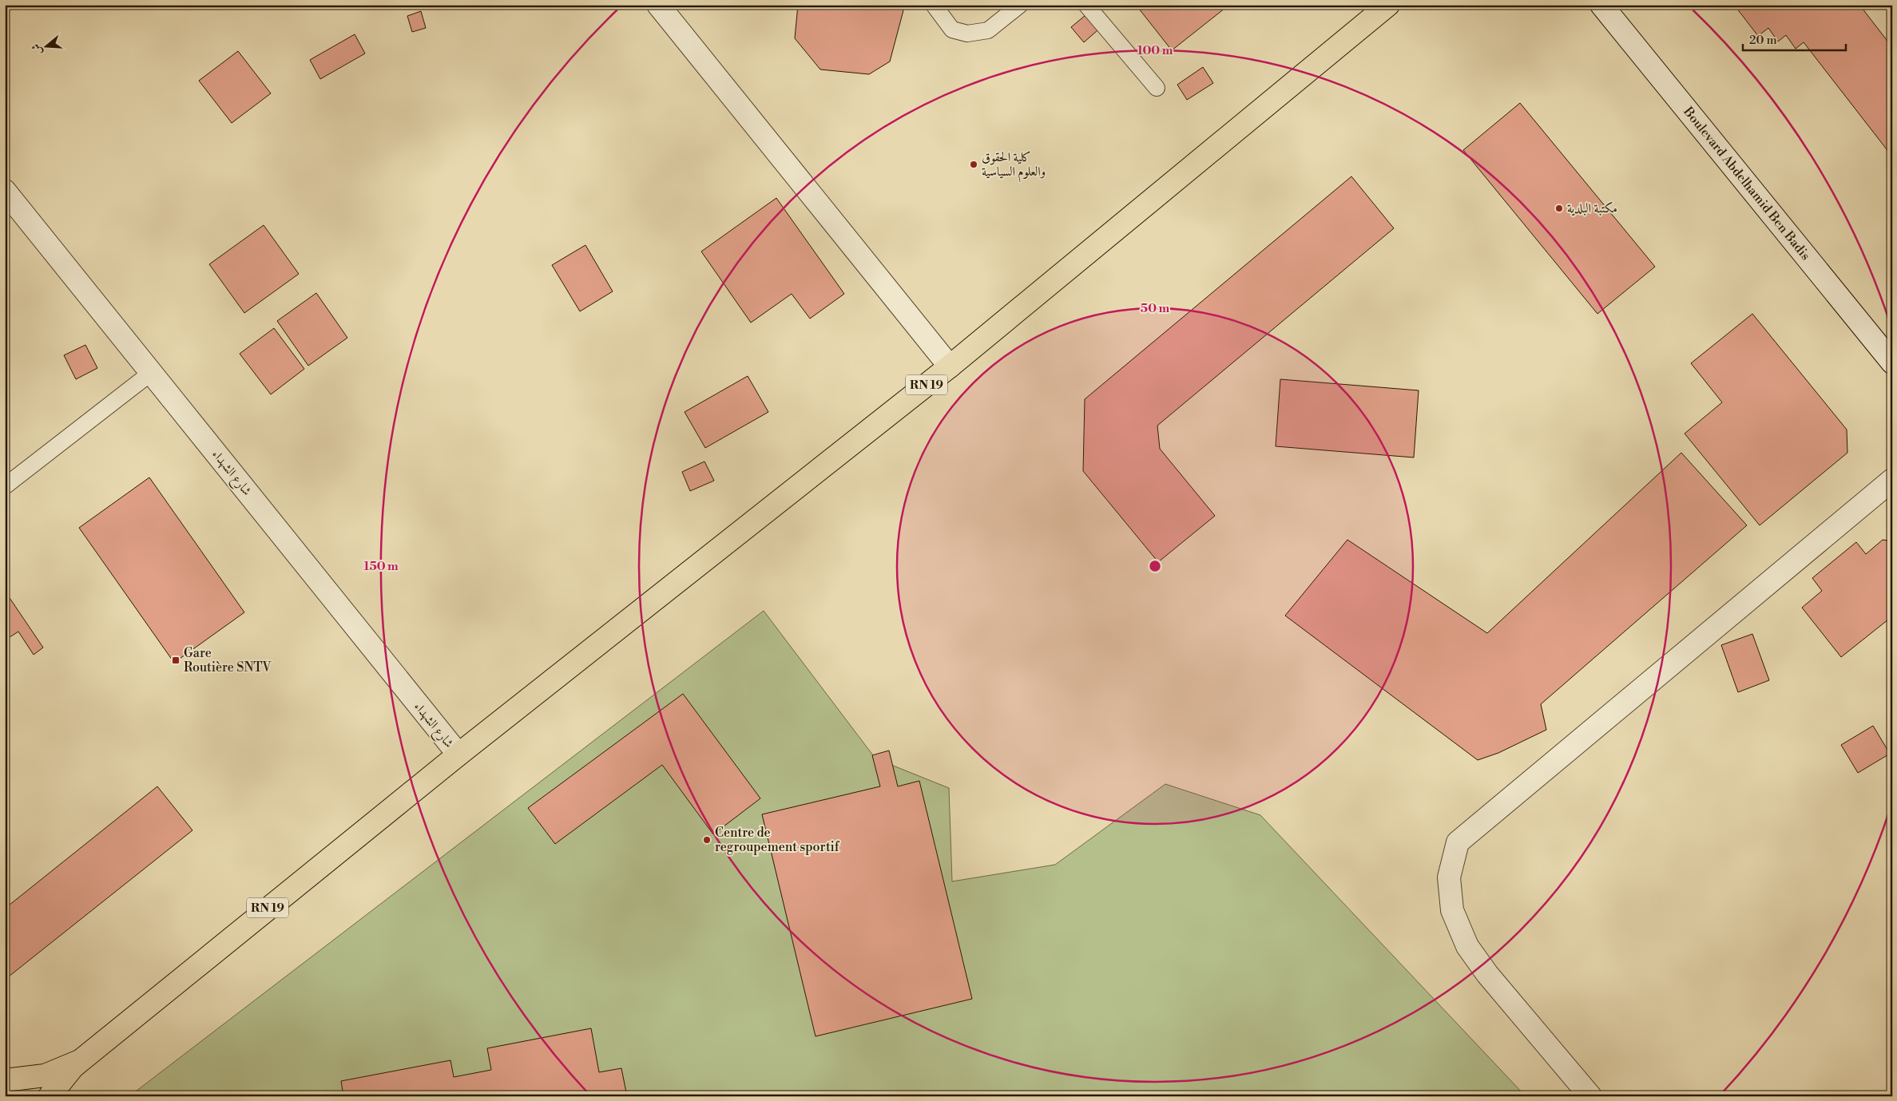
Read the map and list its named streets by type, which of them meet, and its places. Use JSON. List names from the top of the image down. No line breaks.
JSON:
{"streets":{"main road":["RN 19"],"street":["Boulevard Abdelhamid Ben Badis","شارع الشهداء"]},"crossings":[["RN 19","شارع الشهداء"]],"places":{"other":["كلية الحقوق والعلوم السياسية","مكتبة البلدية","Centre de regroupement sportif"],"transit":["Gare Routière SNTV"]},"scale_bar":"20 m","north":"left","rings":["100 m","50 m","150 m"]}
